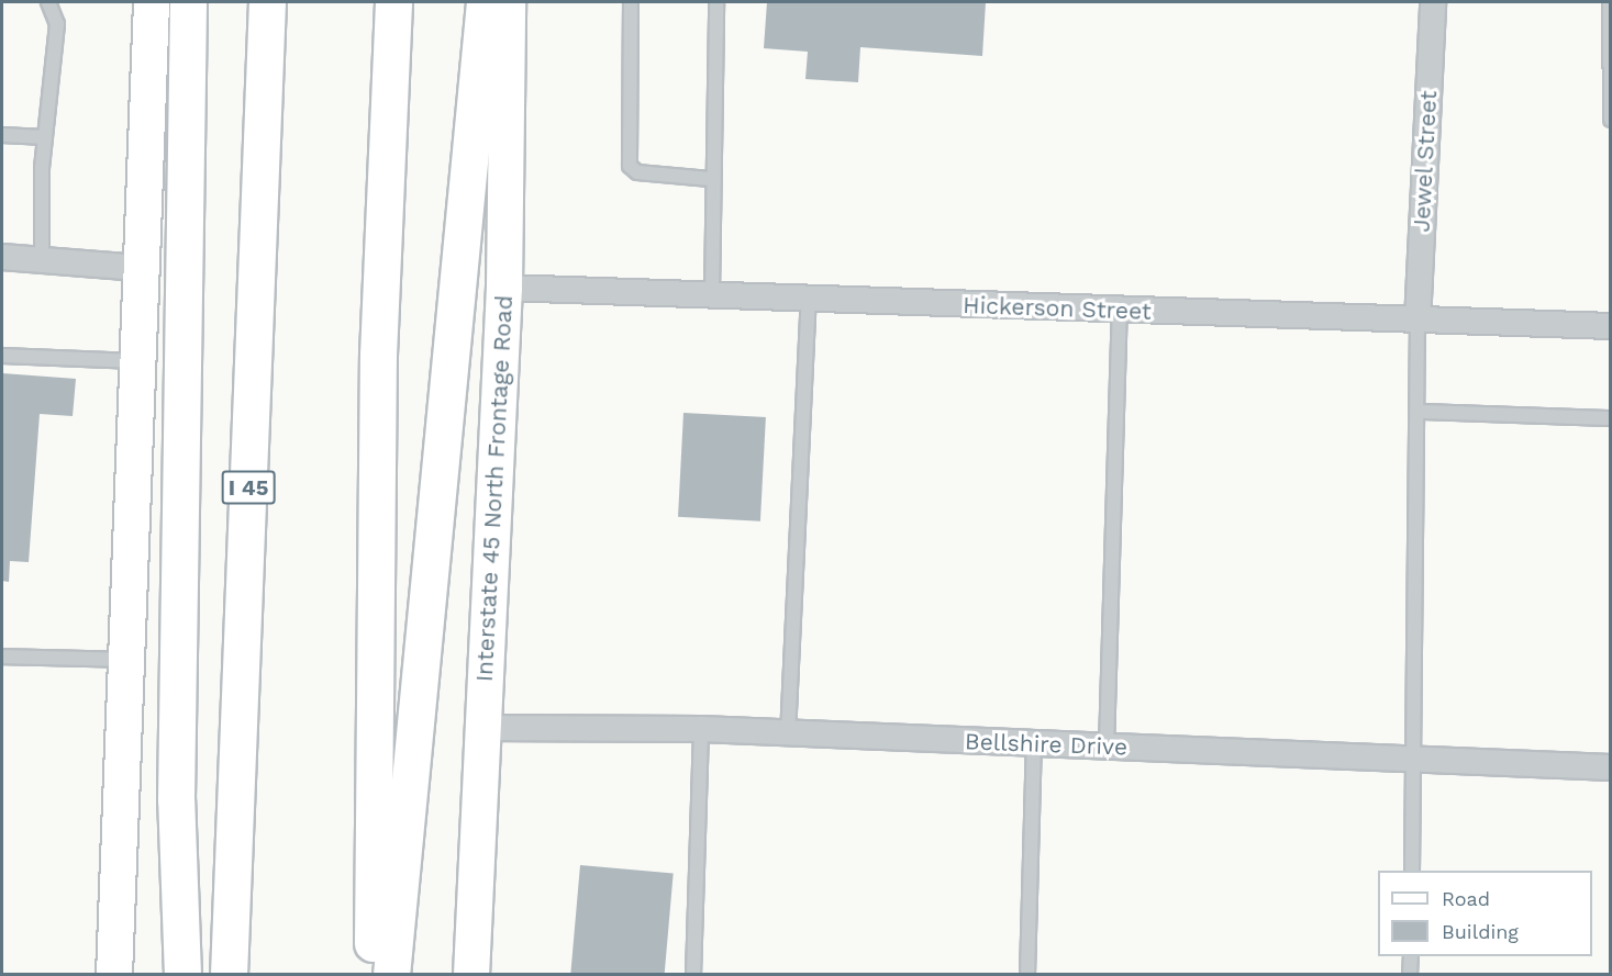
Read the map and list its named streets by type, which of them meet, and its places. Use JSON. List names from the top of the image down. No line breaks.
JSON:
{"streets":{"highway":["I 45"],"main road":["Interstate 45 North Frontage Road"],"street":["Jewel Street","Hickerson Street","Bellshire Drive"]},"crossings":[["Jewel Street","Hickerson Street"],["Hickerson Street","Interstate 45 North Frontage Road"],["Interstate 45 North Frontage Road","Bellshire Drive"]],"legend":["Road","Building"]}
